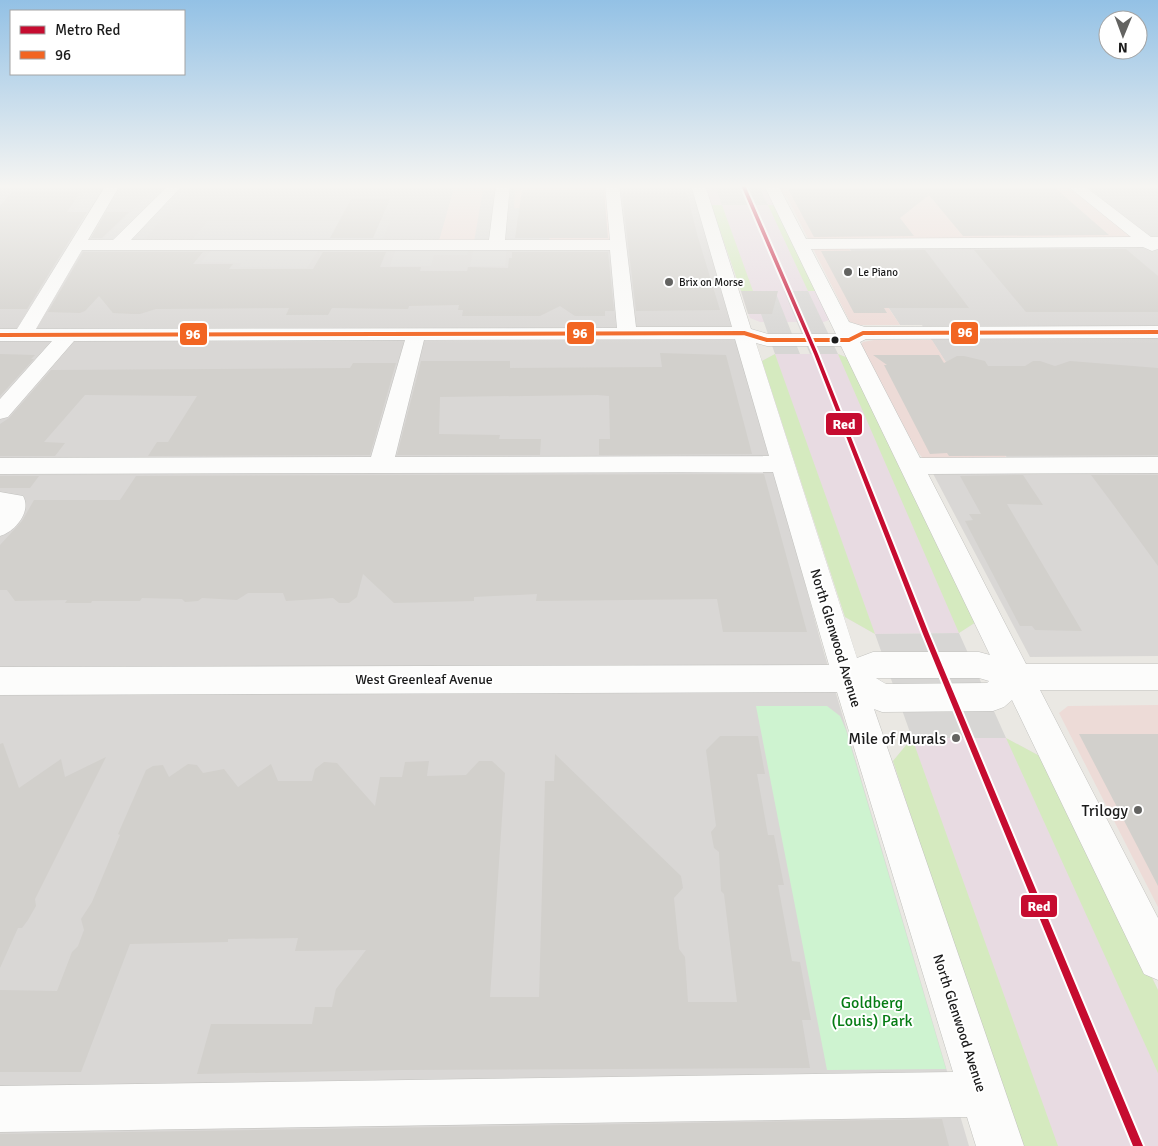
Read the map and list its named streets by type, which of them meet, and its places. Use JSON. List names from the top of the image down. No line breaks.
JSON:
{"streets":{"street":["North Glenwood Avenue","West Greenleaf Avenue"]},"crossings":[["North Glenwood Avenue","West Greenleaf Avenue"]],"parks":["Goldberg (Louis) Park"],"places":["Le Piano","Brix on Morse","Mile of Murals","Trilogy"],"lines":["metro line Red","transit line 96"],"legend":["Metro Red","96"],"north":"bottom"}
